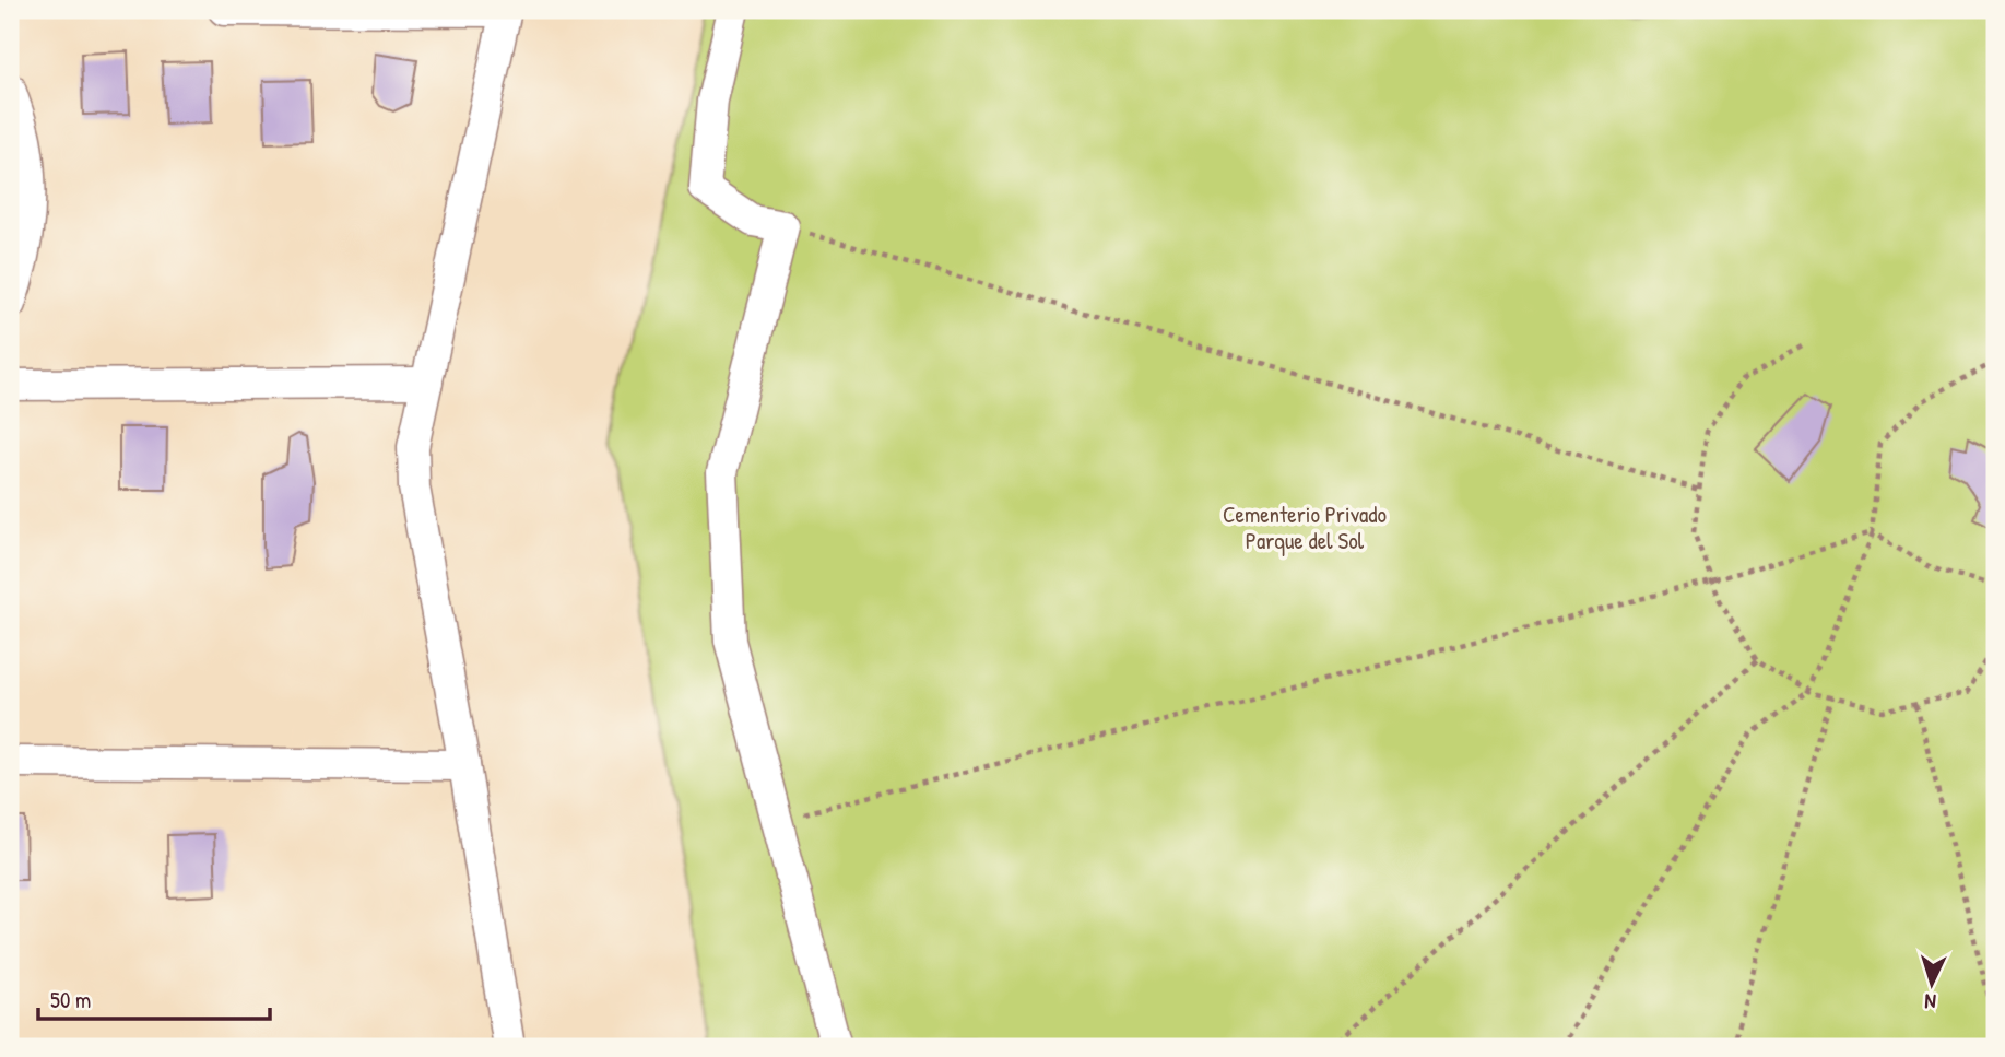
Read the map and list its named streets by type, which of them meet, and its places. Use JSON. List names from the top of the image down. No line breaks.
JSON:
{"parks":["Cementerio Privado Parque del Sol"],"scale_bar":"50 m","north":"bottom"}
